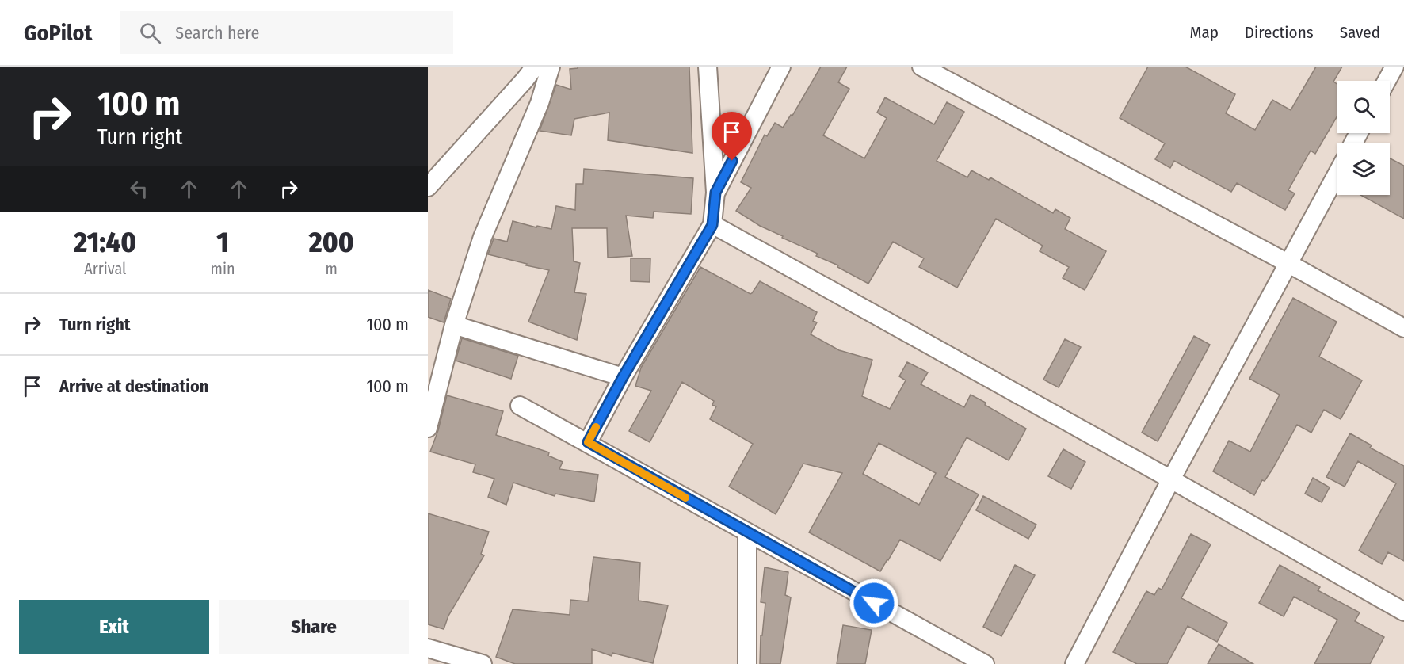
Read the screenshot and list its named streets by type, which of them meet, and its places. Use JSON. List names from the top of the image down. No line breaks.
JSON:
{"page":{"header":"GoPilot","search":"Search here","nav":["Map","Directions","Saved"],"turn":["100 m","Turn right"],"eta":["21:40","Arrival","1","min","200","m"],"list":[{"name":"Turn right","value":"100 m"},{"name":"Arrive at destination","value":"100 m"}],"buttons":["Exit","Share"]}}
